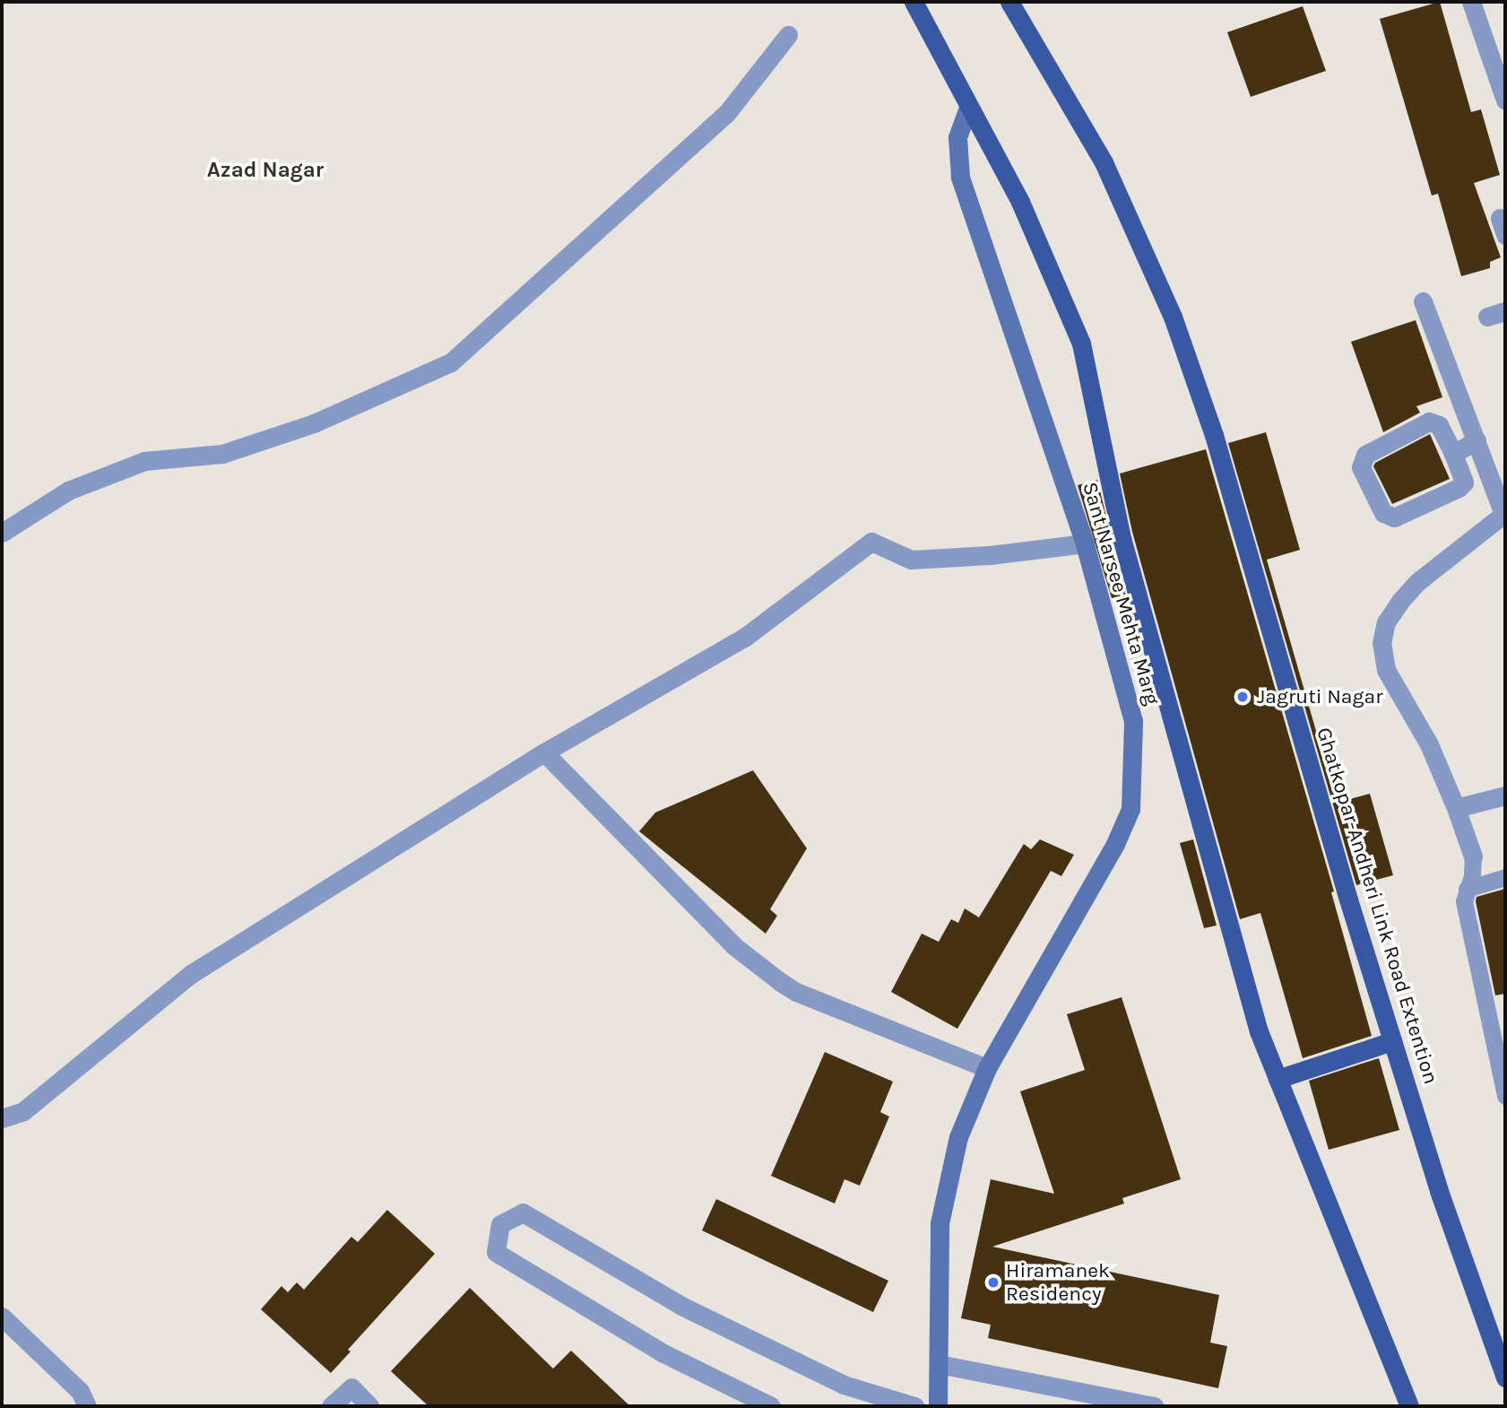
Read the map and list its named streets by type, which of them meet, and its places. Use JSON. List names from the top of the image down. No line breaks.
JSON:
{"streets":{"main road":["Ghatkopar-Andheri Link Road Extention"],"street":["Sant Narsee Mehta Marg"]},"districts":["Azad Nagar"],"places":["Jagruti Nagar","Hiramanek Residency"]}
